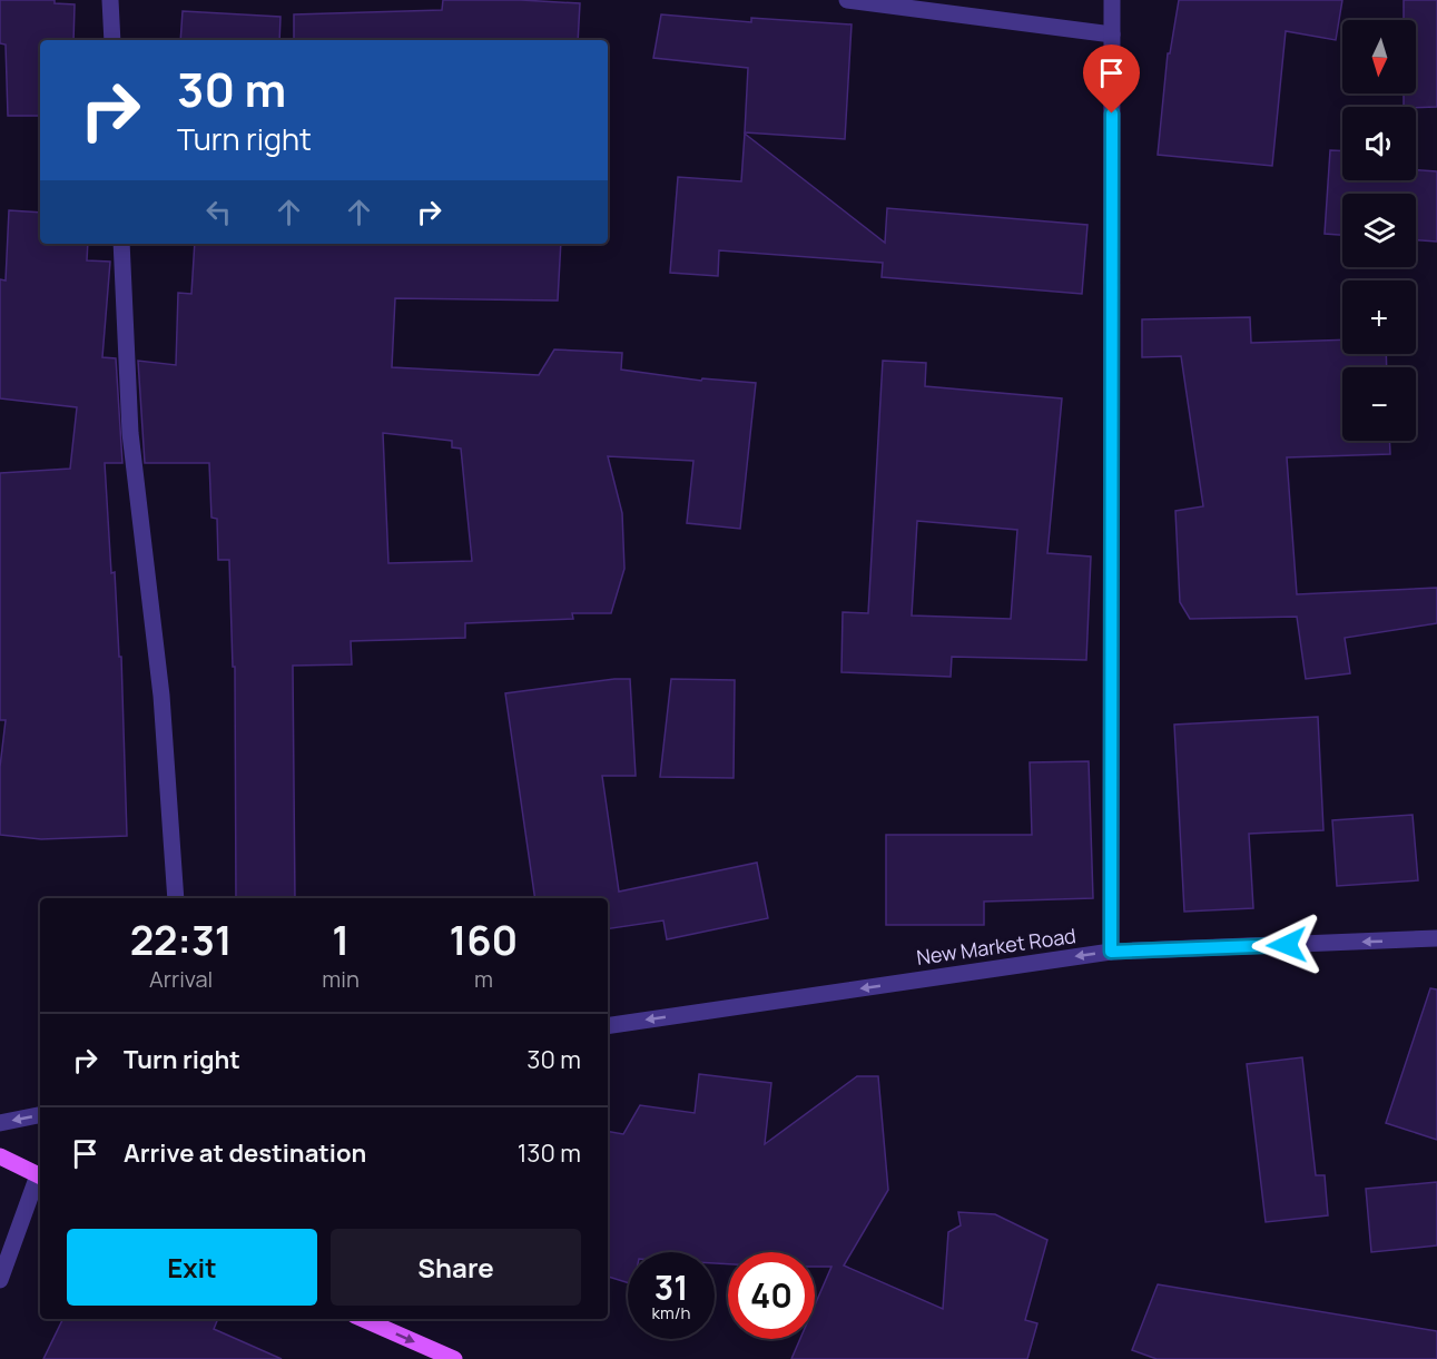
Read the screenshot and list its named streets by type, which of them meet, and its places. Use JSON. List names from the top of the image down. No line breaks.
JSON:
{"streets":{"street":["New Market Road"]},"one_way":["New Market Road"],"north":"bottom","page":{"map_buttons":["+","−"],"turn":["30 m","Turn right"],"eta":["22:31","Arrival","1","min","160","m"],"list":[{"name":"Turn right","value":"30 m"},{"name":"Arrive at destination","value":"130 m"}],"buttons":["Exit","Share"],"speed":"31 km/h","limit":"40"}}
